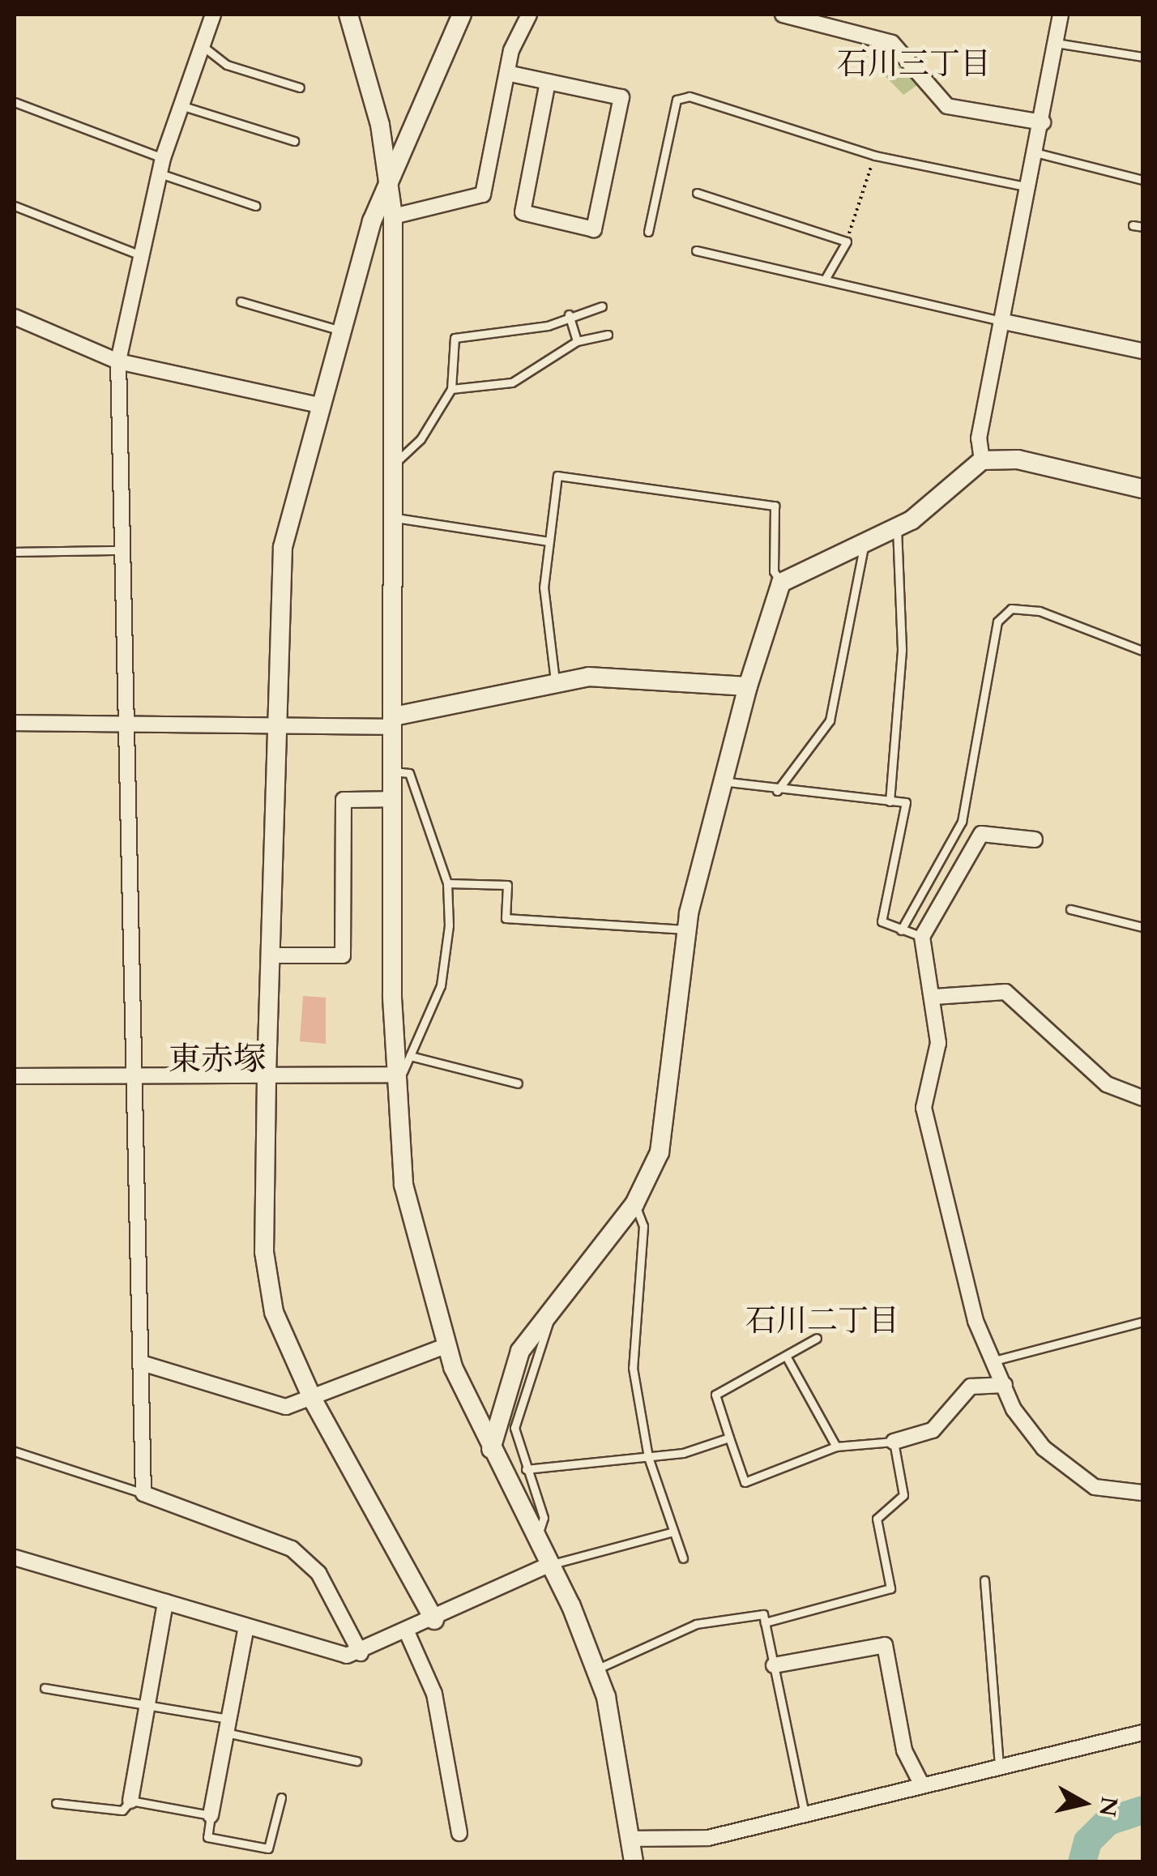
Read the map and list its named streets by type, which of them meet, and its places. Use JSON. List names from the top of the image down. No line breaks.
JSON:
{"districts":["石川三丁目","東赤塚","石川二丁目"],"north":"right"}
